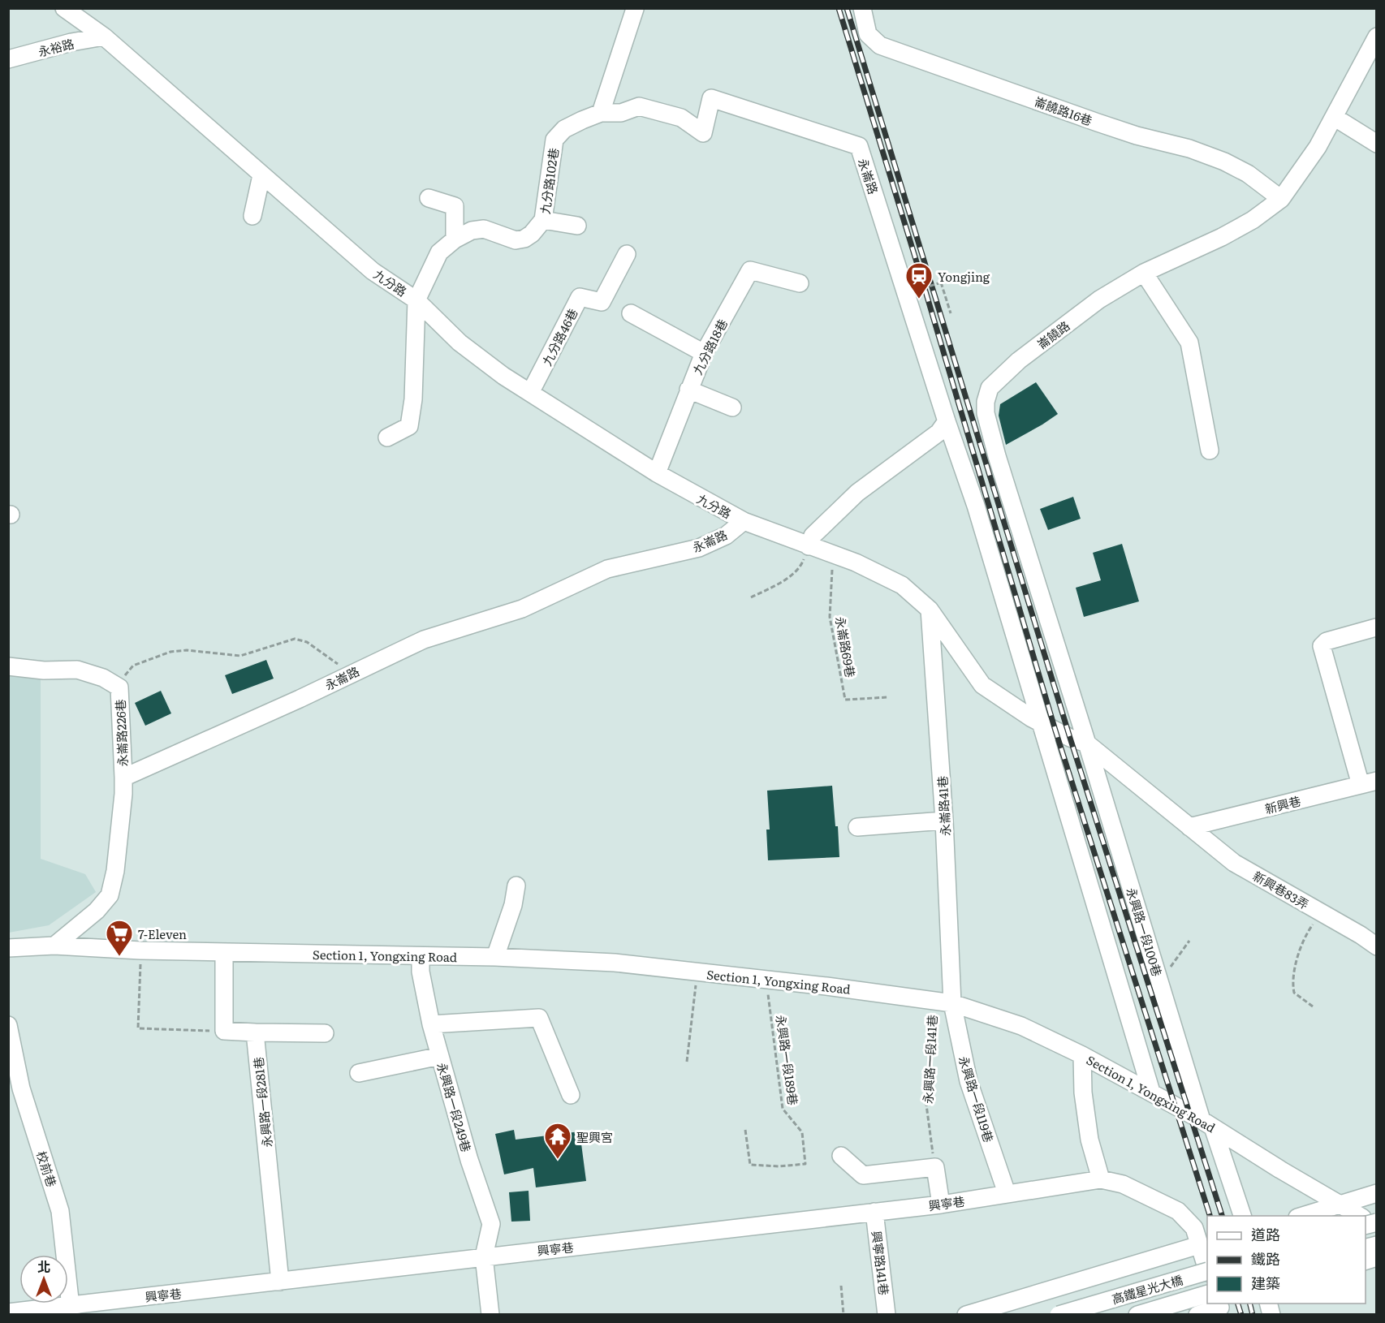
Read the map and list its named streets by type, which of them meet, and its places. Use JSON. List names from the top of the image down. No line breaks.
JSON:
{"streets":{"street":["永裕路","崙饒路16巷","永崙路","九分路102巷","九分路","崙饒路","九分路46巷","九分路18巷","永崙路226巷","新興巷","永崙路41巷","新興巷83弄","永興路一段100巷","Section 1, Yongxing Road","永興路一段119巷","永興路一段281巷","永興路一段249巷","校前巷","興寧巷","興寧路141巷","高鐵星光大橋"],"path":["永崙路69巷","永興路一段141巷","永興路一段189巷"]},"crossings":[["永裕路","九分路"],["崙饒路16巷","崙饒路"],["永崙路","九分路102巷"],["永崙路","九分路"],["永崙路","永崙路226巷"],["九分路102巷","九分路"],["九分路","九分路46巷"],["九分路","九分路18巷"],["崙饒路","新興巷83弄"],["崙饒路","永興路一段100巷"],["永崙路69巷","新興巷83弄"],["新興巷","新興巷83弄"],["永崙路41巷","新興巷83弄"],["永崙路41巷","Section 1, Yongxing Road"],["永崙路41巷","永興路一段119巷"],["新興巷83弄","永興路一段100巷"],["永興路一段100巷","Section 1, Yongxing Road"],["Section 1, Yongxing Road","永興路一段141巷"],["Section 1, Yongxing Road","永興路一段189巷"],["Section 1, Yongxing Road","永興路一段119巷"],["Section 1, Yongxing Road","永興路一段249巷"],["永興路一段119巷","興寧巷"],["永興路一段281巷","興寧巷"],["永興路一段249巷","興寧巷"],["校前巷","興寧巷"],["興寧巷","興寧路141巷"]],"places":{"station":["Yongjing"],"supermarket":["7-Eleven"],"temple":["聖興宮"]},"legend":["道路","鐵路","建築"],"north":"top"}
